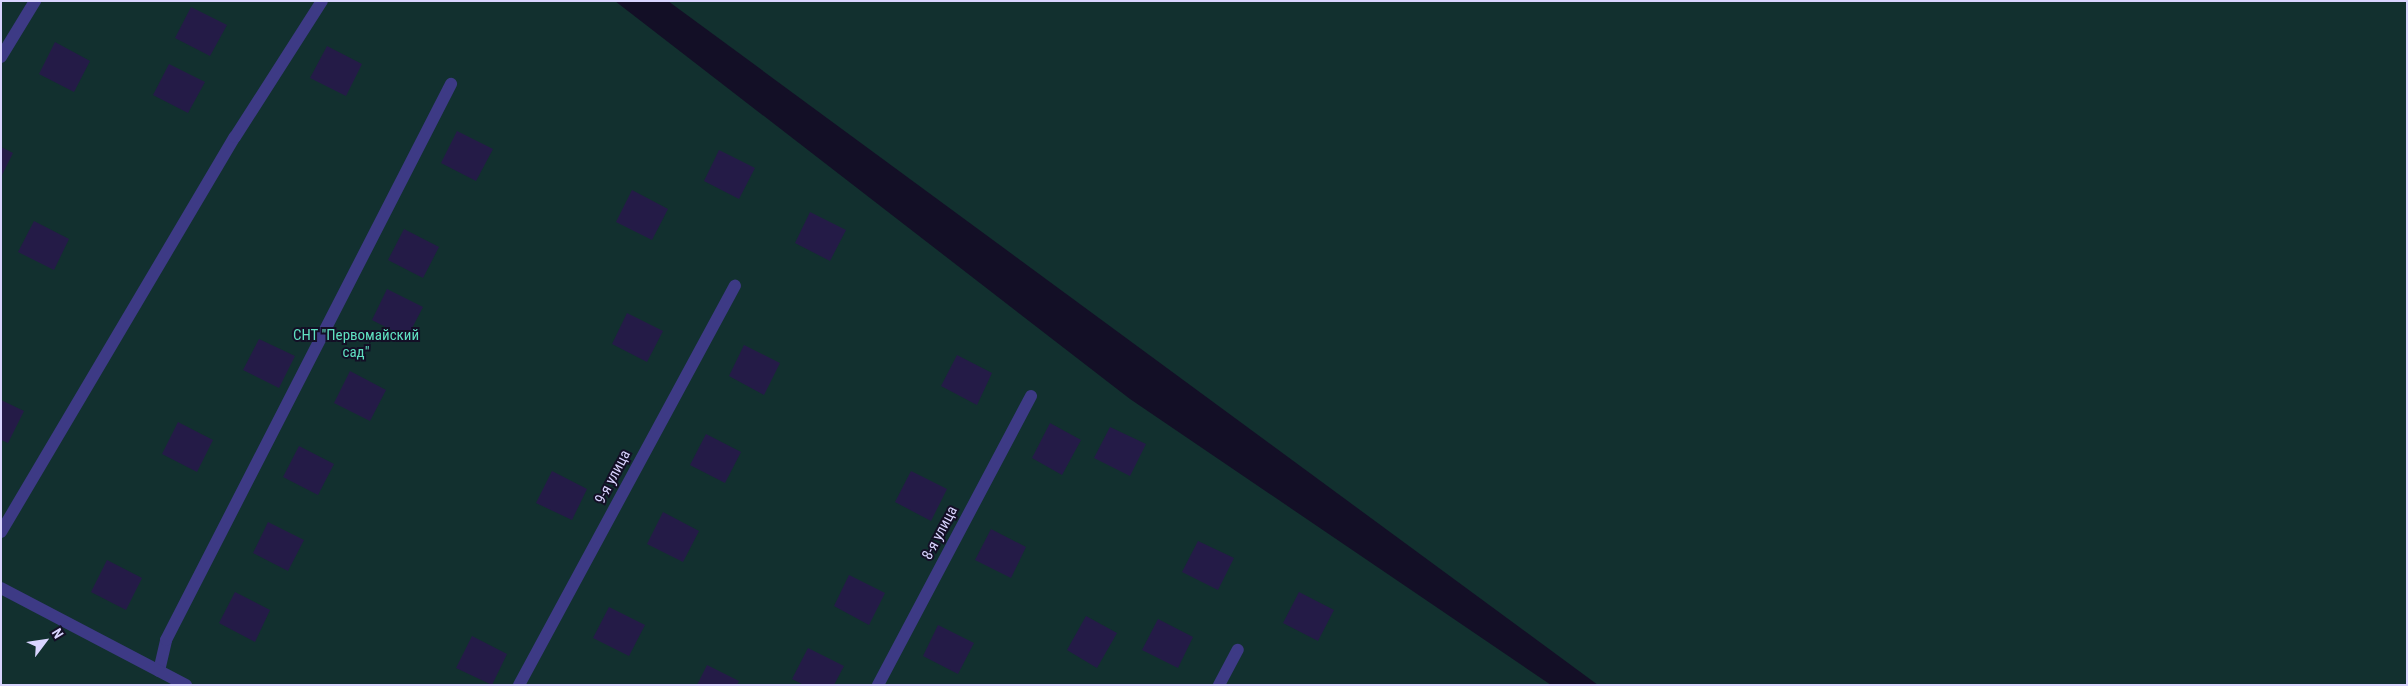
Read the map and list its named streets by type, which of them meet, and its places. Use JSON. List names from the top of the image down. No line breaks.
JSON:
{"streets":{"street":["9-я улица","8-я улица"]},"parks":["СНТ \"Первомайский сад\""],"north":"top right"}
